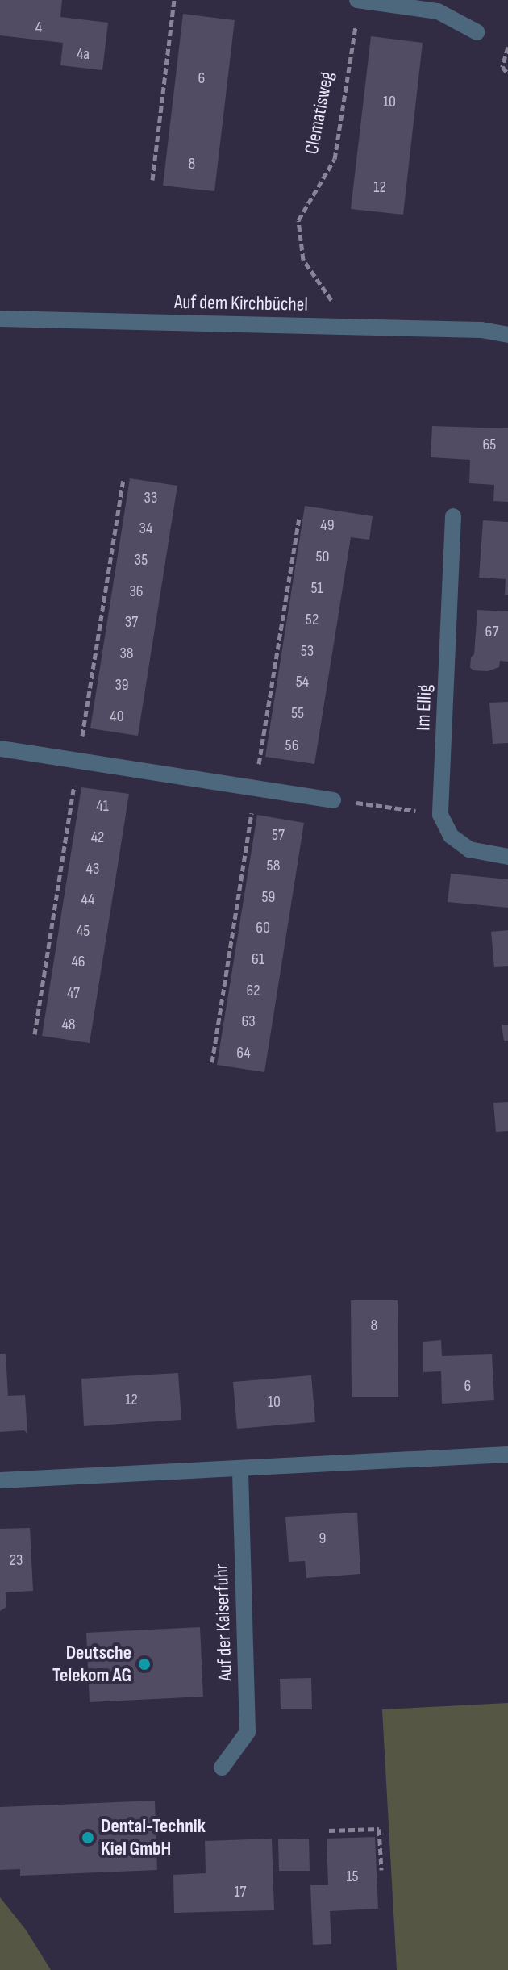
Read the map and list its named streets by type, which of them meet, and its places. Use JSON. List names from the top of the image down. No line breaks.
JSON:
{"streets":{"street":["Auf dem Kirchbüchel","Im Ellig","Auf der Kaiserfuhr"],"path":["Clematisweg"]},"crossings":[["Clematisweg","Auf dem Kirchbüchel"]],"places":["Deutsche Telekom AG","Dental-Technik Kiel GmbH"],"house_numbers":["4","4a","6","10","8","12","65","33","49","34","50","35","51","36","52","37","67","53","38","54","39","55","40","56","41","57","42","58","43","59","44","60","45","61","46","62","47","63","48","64","8","6","12","10","9","23","15","17"]}
